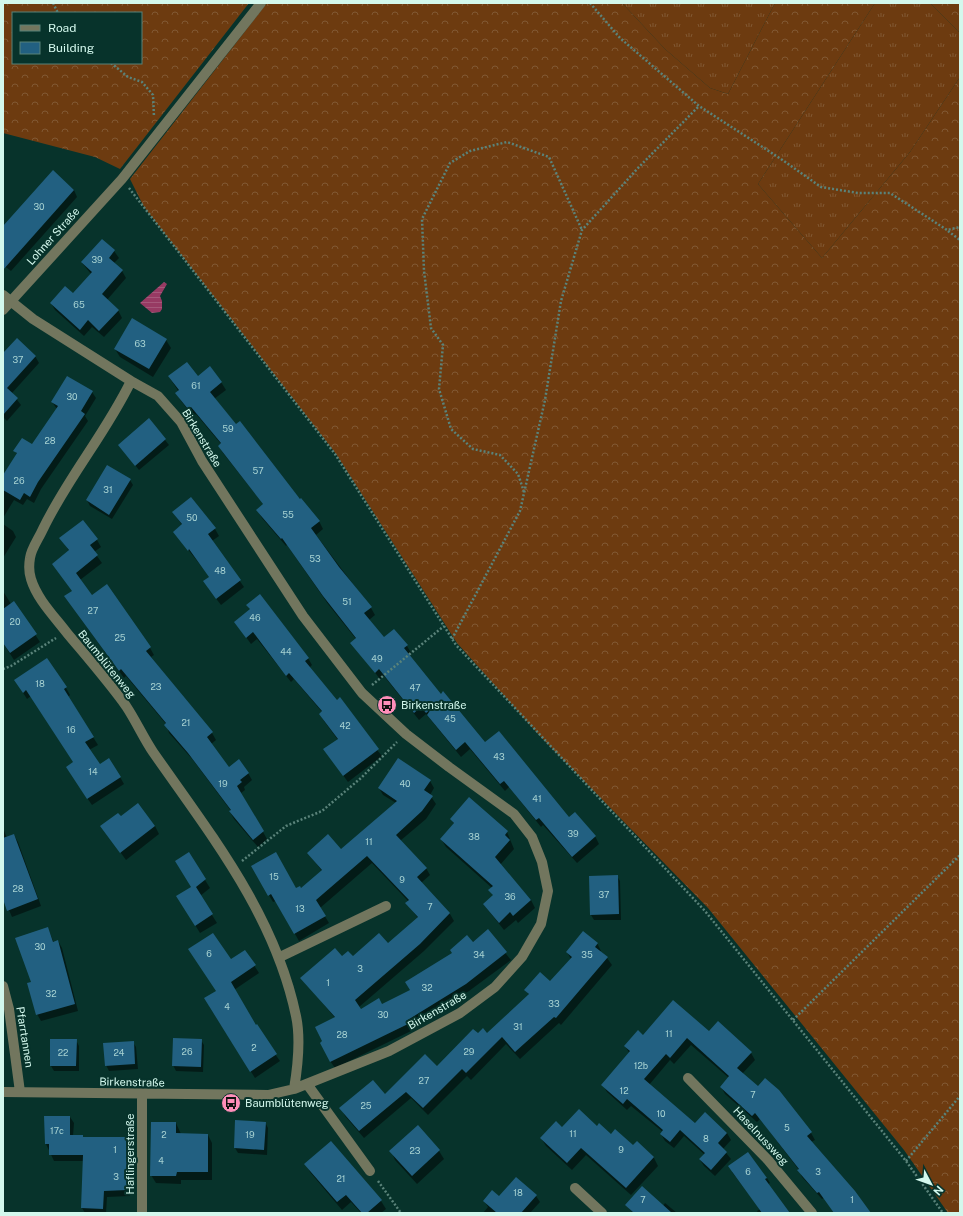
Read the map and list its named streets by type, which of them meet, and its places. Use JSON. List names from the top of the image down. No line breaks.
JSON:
{"streets":{"street":["Lohner Straße","Birkenstraße","Baumblütenweg","Pfarrtannen","Haselnussweg","Haflingerstraße"]},"crossings":[["Lohner Straße","Birkenstraße"],["Birkenstraße","Baumblütenweg"],["Birkenstraße","Pfarrtannen"],["Birkenstraße","Haflingerstraße"]],"places":{"bus stop":["Birkenstraße","Baumblütenweg"]},"house_numbers":["30","39","65","63","37","61","30","59","28","57","26","31","55","50","53","48","51","27","46","20","25","44","49","18","23","47","45","21","42","16","43","14","19","40","41","39","38","11","15","9","28","37","36","7","13","30","6","34","35","3","1","32","32","33","4","30","31","11","28","2","26","29","22","24","12b","27","12","7","25","10","5","17c","11","2","19","8","1","9","23","4","6","3","3","21","18","7","1"],"legend":["Road","Building"],"north":"bottom right"}
